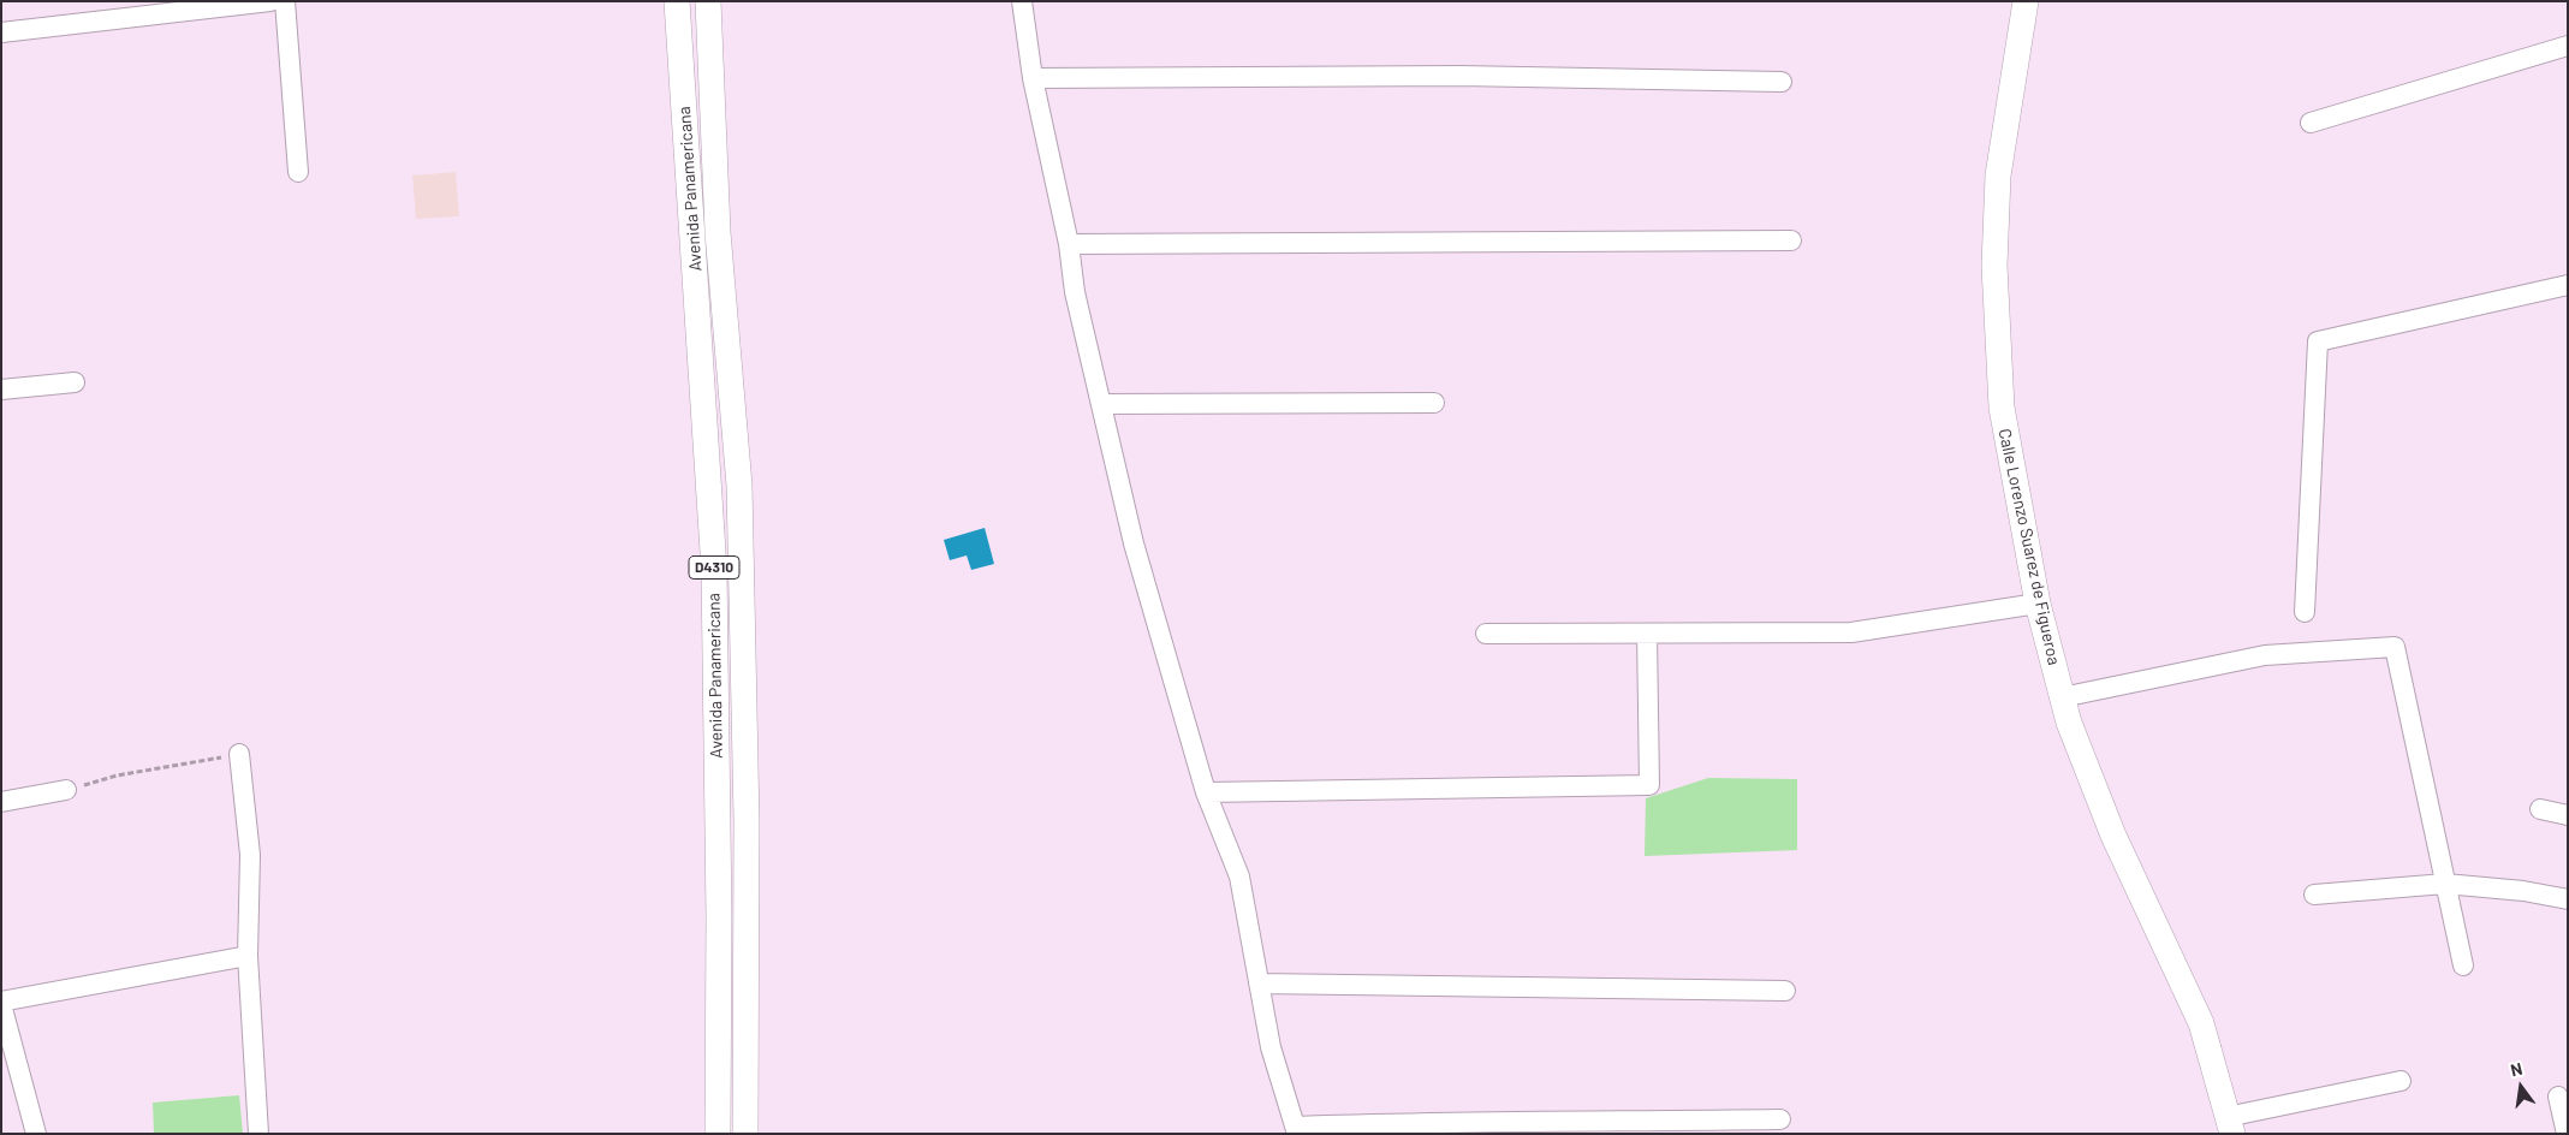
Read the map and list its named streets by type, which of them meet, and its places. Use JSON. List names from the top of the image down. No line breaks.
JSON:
{"streets":{"main road":["Avenida Panamericana","Calle Lorenzo Suarez de Figueroa","D4310"]},"north":"top"}
